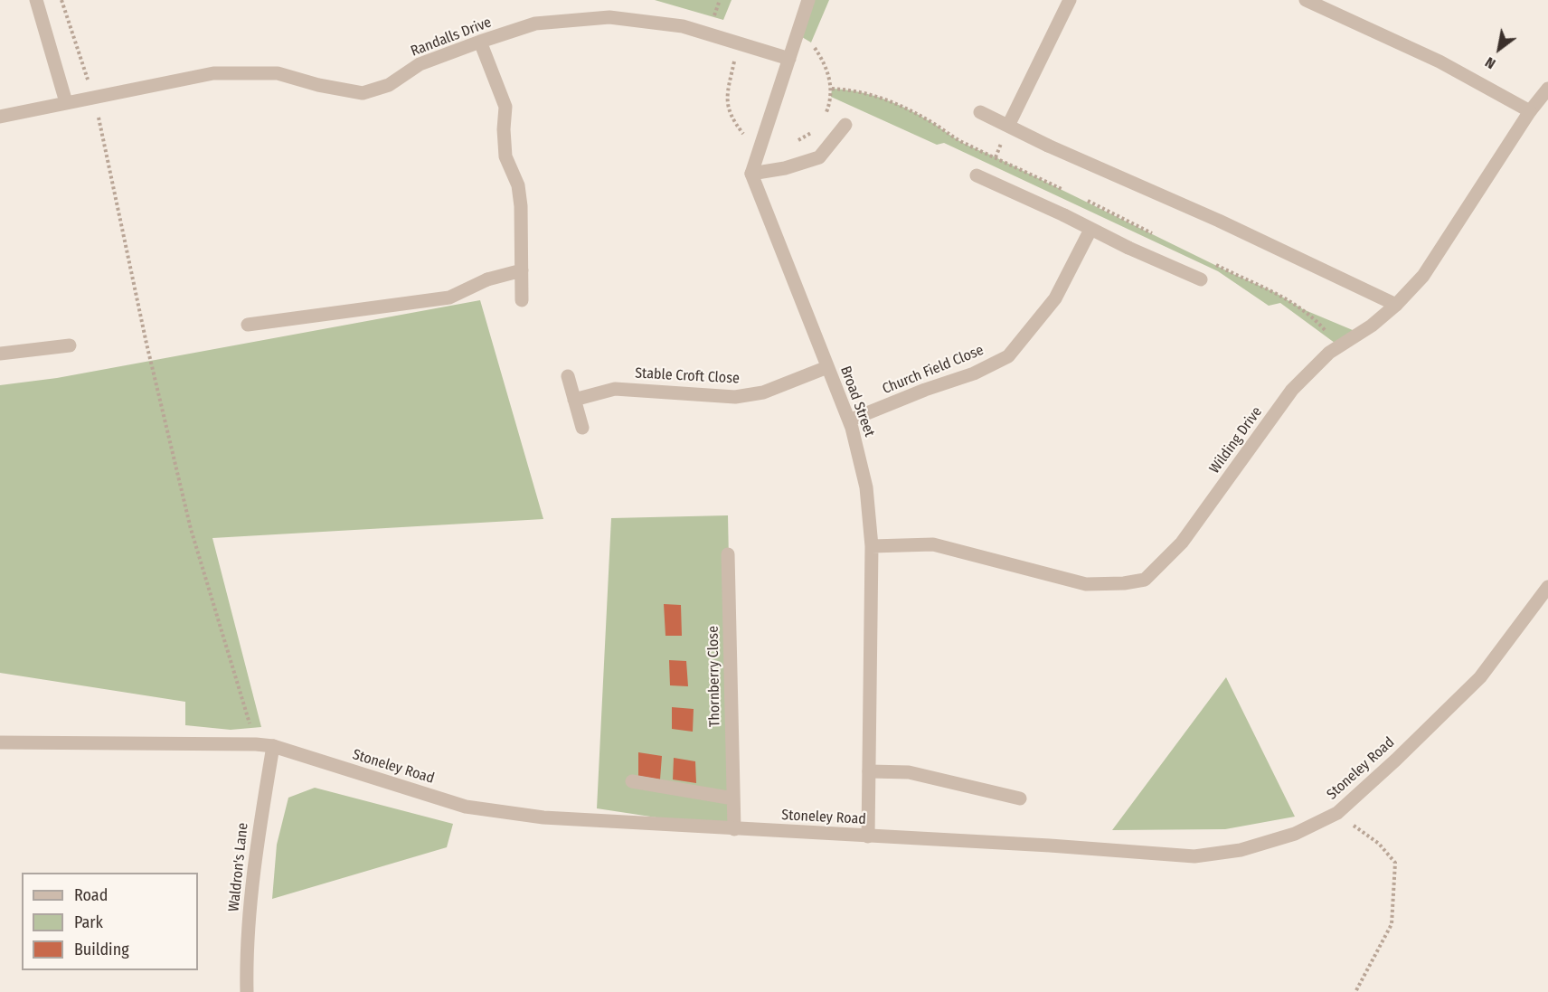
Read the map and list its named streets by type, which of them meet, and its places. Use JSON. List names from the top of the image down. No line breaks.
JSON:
{"streets":{"street":["Randalls Drive","Church Field Close","Stable Croft Close","Broad Street","Wilding Drive","Thornberry Close","Stoneley Road","Waldron's Lane"]},"crossings":[["Church Field Close","Broad Street"],["Stable Croft Close","Broad Street"],["Broad Street","Wilding Drive"],["Broad Street","Stoneley Road"],["Thornberry Close","Stoneley Road"],["Stoneley Road","Waldron's Lane"]],"legend":["Road","Park","Building"],"north":"bottom left"}
